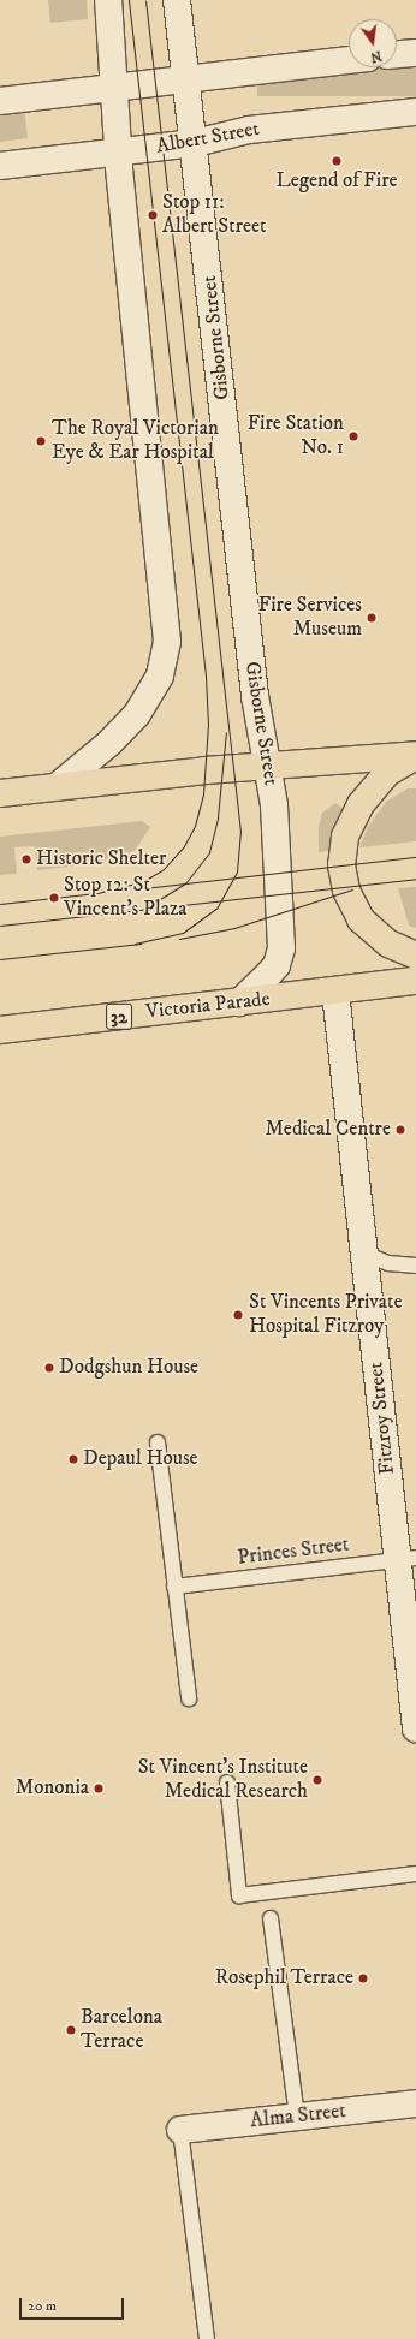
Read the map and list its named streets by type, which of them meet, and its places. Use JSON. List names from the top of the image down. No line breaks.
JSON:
{"streets":{"main road":["Victoria Parade","32"],"street":["Albert Street","Gisborne Street","Fitzroy Street","Alma Street"],"lane":["Princes Street"]},"crossings":[["Albert Street","Gisborne Street"],["Gisborne Street","Victoria Parade"],["Victoria Parade","Fitzroy Street"],["Fitzroy Street","Princes Street"]],"places":["Legend of Fire","Stop 11: Albert Street","Fire Station No. 1","The Royal Victorian Eye & Ear Hospital","Fire Services Museum","Historic Shelter","Stop 12: St Vincent's Plaza","Medical Centre","St Vincents Private Hospital Fitzroy","Dodgshun House","Depaul House","St Vincent's Institute Medical Research","Mononia","Rosephil Terrace","Barcelona Terrace"],"scale_bar":"20 m","north":"bottom"}
